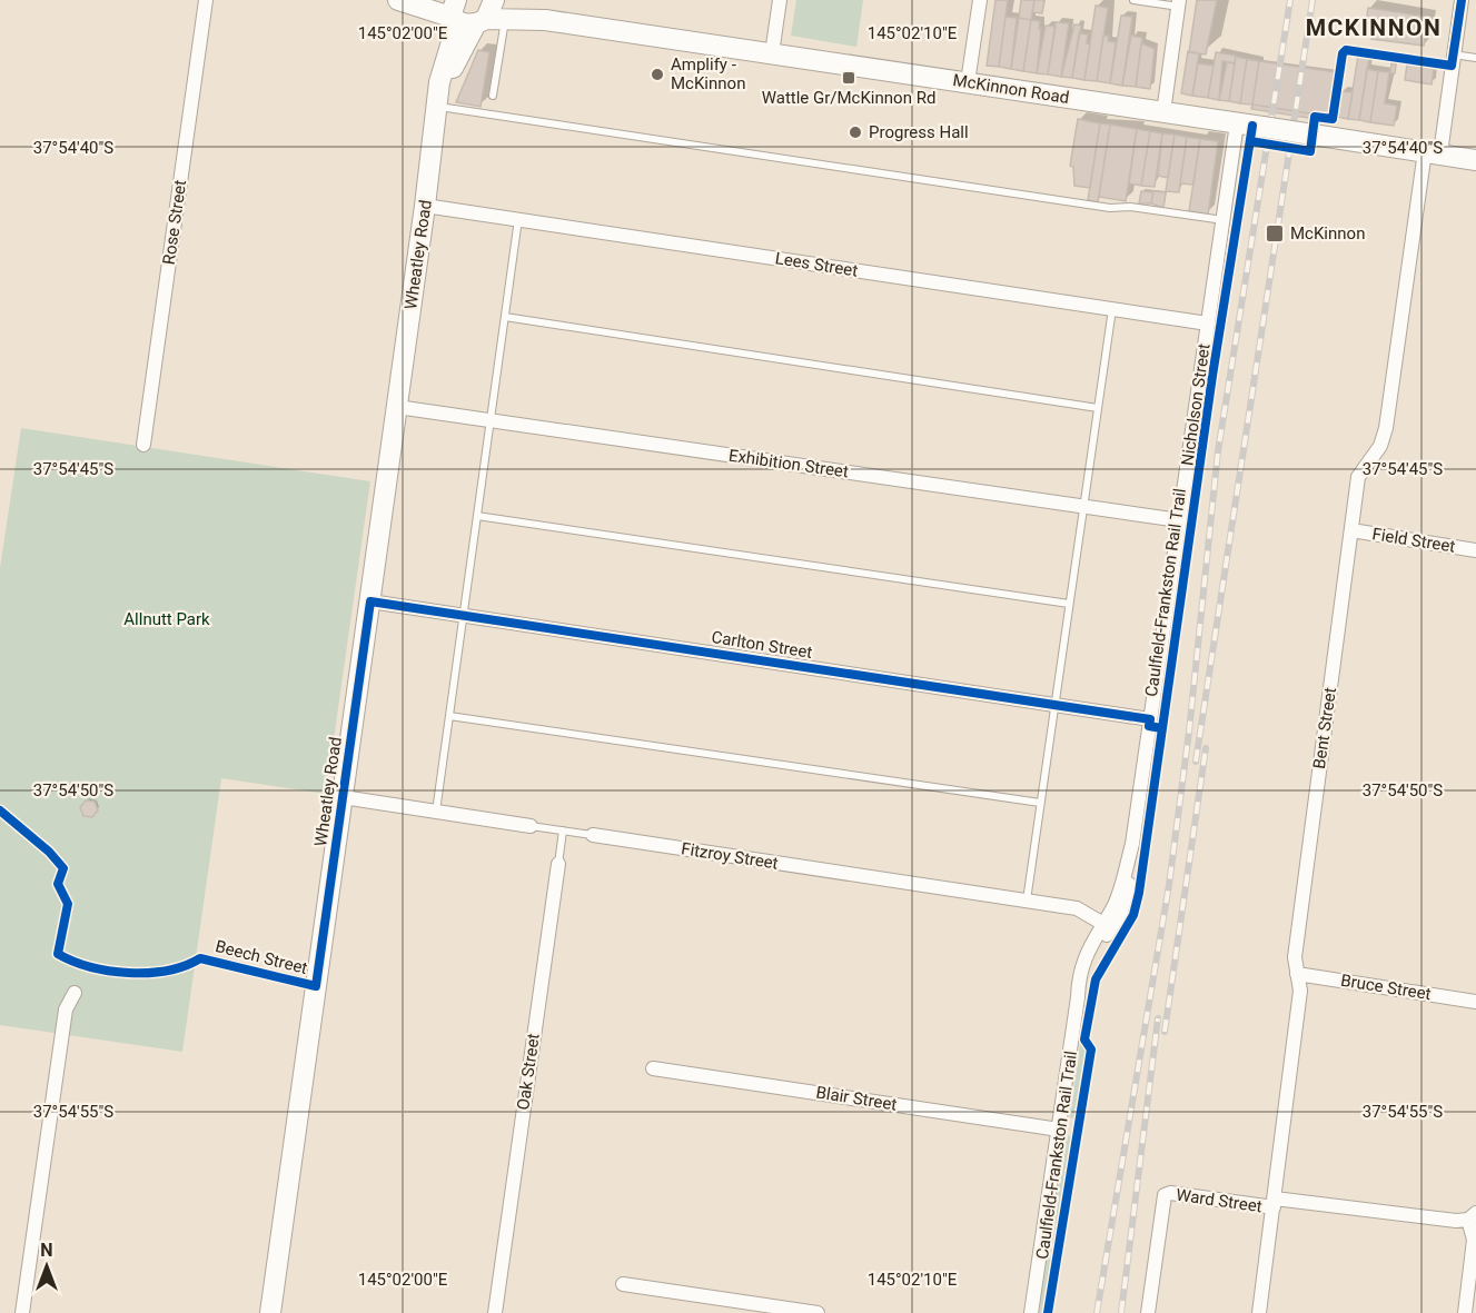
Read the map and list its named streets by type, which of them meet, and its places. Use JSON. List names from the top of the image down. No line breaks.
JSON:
{"streets":{"street":["McKinnon Road","Rose Street","Wheatley Road","Lees Street","Nicholson Street","Exhibition Street","Field Street","Carlton Street","Bent Street","Fitzroy Street","Bruce Street","Oak Street","Blair Street","Ward Street"],"lane":["Beech Street"],"cycle path":["Caulfield-Frankston Rail Trail"]},"crossings":[["McKinnon Road","Wheatley Road"],["McKinnon Road","Nicholson Street"],["McKinnon Road","Bent Street"],["Wheatley Road","Lees Street"],["Wheatley Road","Exhibition Street"],["Wheatley Road","Carlton Street"],["Wheatley Road","Fitzroy Street"],["Wheatley Road","Beech Street"],["Lees Street","Nicholson Street"],["Nicholson Street","Exhibition Street"],["Nicholson Street","Carlton Street"],["Nicholson Street","Fitzroy Street"],["Nicholson Street","Blair Street"],["Field Street","Bent Street"],["Bent Street","Bruce Street"],["Bent Street","Ward Street"],["Fitzroy Street","Oak Street"]],"districts":["MCKINNON"],"parks":["Allnutt Park"],"places":{"other":["Amplify - McKinnon","Progress Hall"],"transit":["Wattle Gr/McKinnon Rd","McKinnon"]},"north":"top","coordinates":["145°02'00\"E","145°02'10\"E","37°54'40\"S","37°54'45\"S","37°54'50\"S","37°54'55\"S"]}
